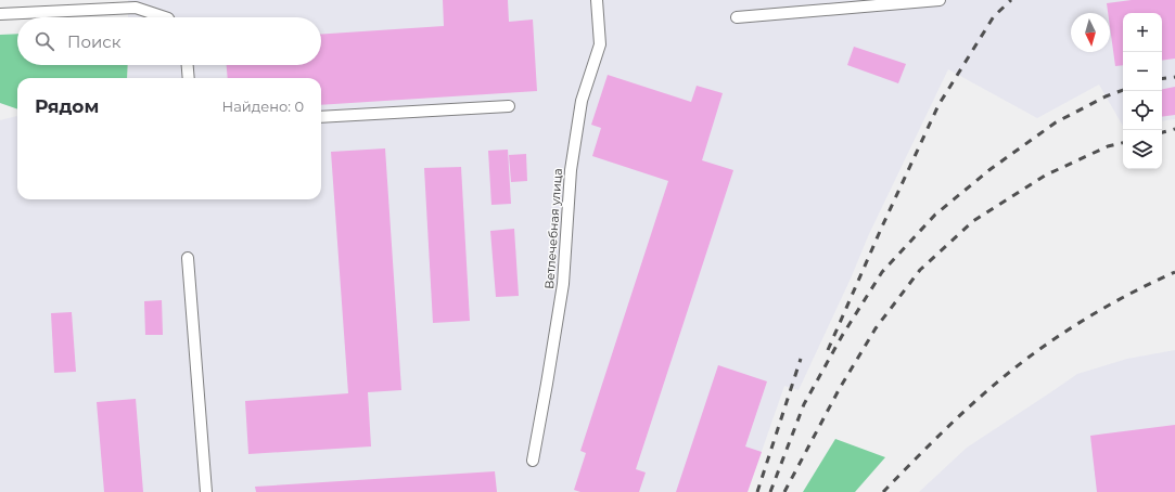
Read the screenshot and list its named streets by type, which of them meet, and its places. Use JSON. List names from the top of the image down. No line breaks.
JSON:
{"streets":{"lane":["Ветлечебная улица"]},"north":"bottom","page":{"map_buttons":["+","−"],"search":"Поиск","heading":["Рядом","Найдено: 0"]}}
